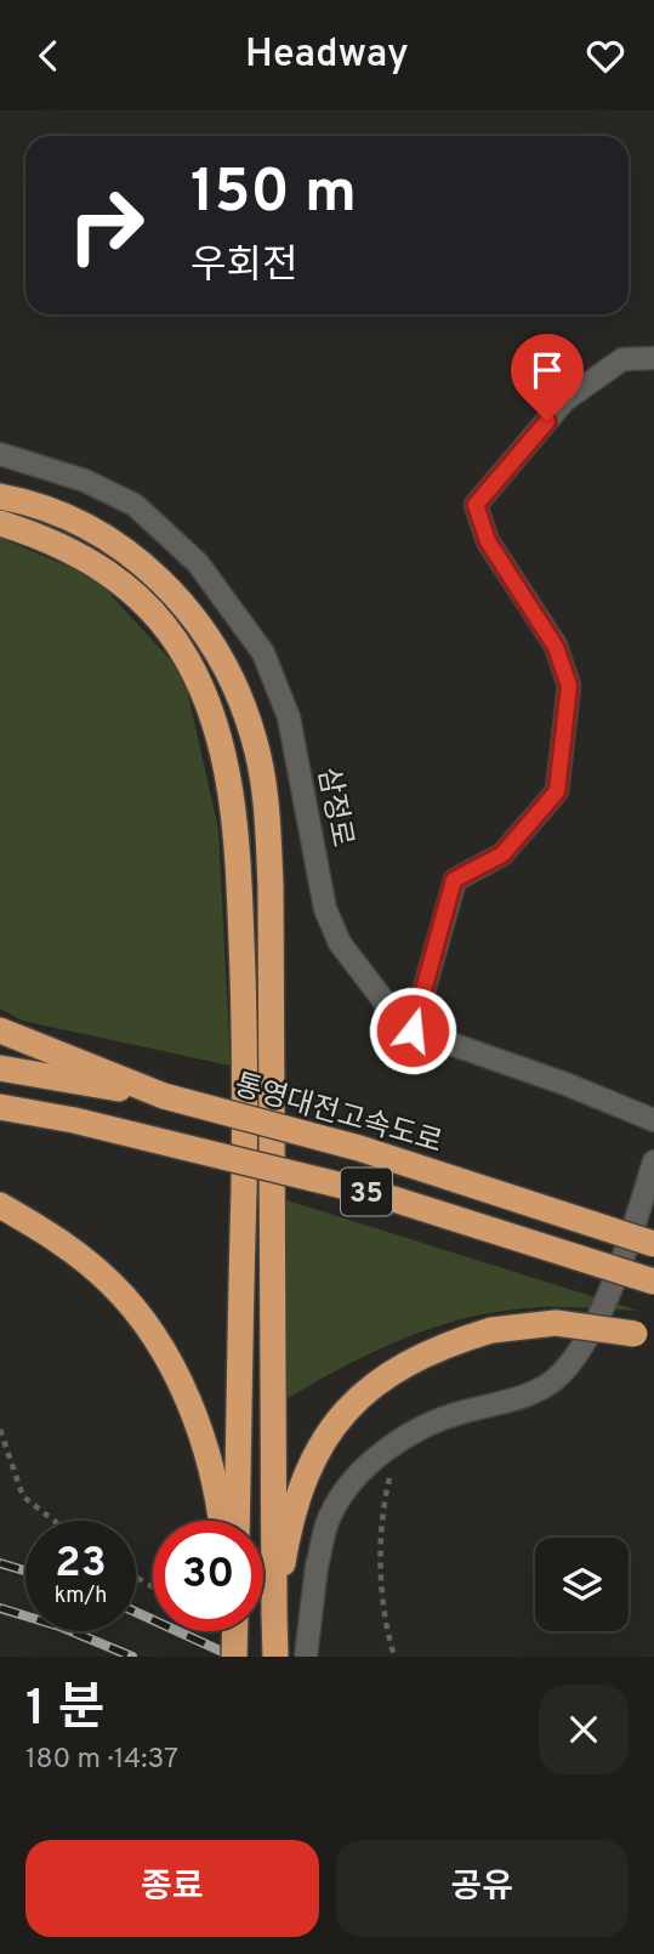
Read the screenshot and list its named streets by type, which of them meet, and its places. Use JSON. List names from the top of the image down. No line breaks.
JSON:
{"streets":{"highway":["통영대전고속도로","35"],"street":["삼정로"]},"page":{"header":"Headway","turn":["150 m","우회전"],"speed":"23 km/h","limit":"30","heading":["1 분","180 m · 14:37"],"buttons":["종료","공유"]}}
